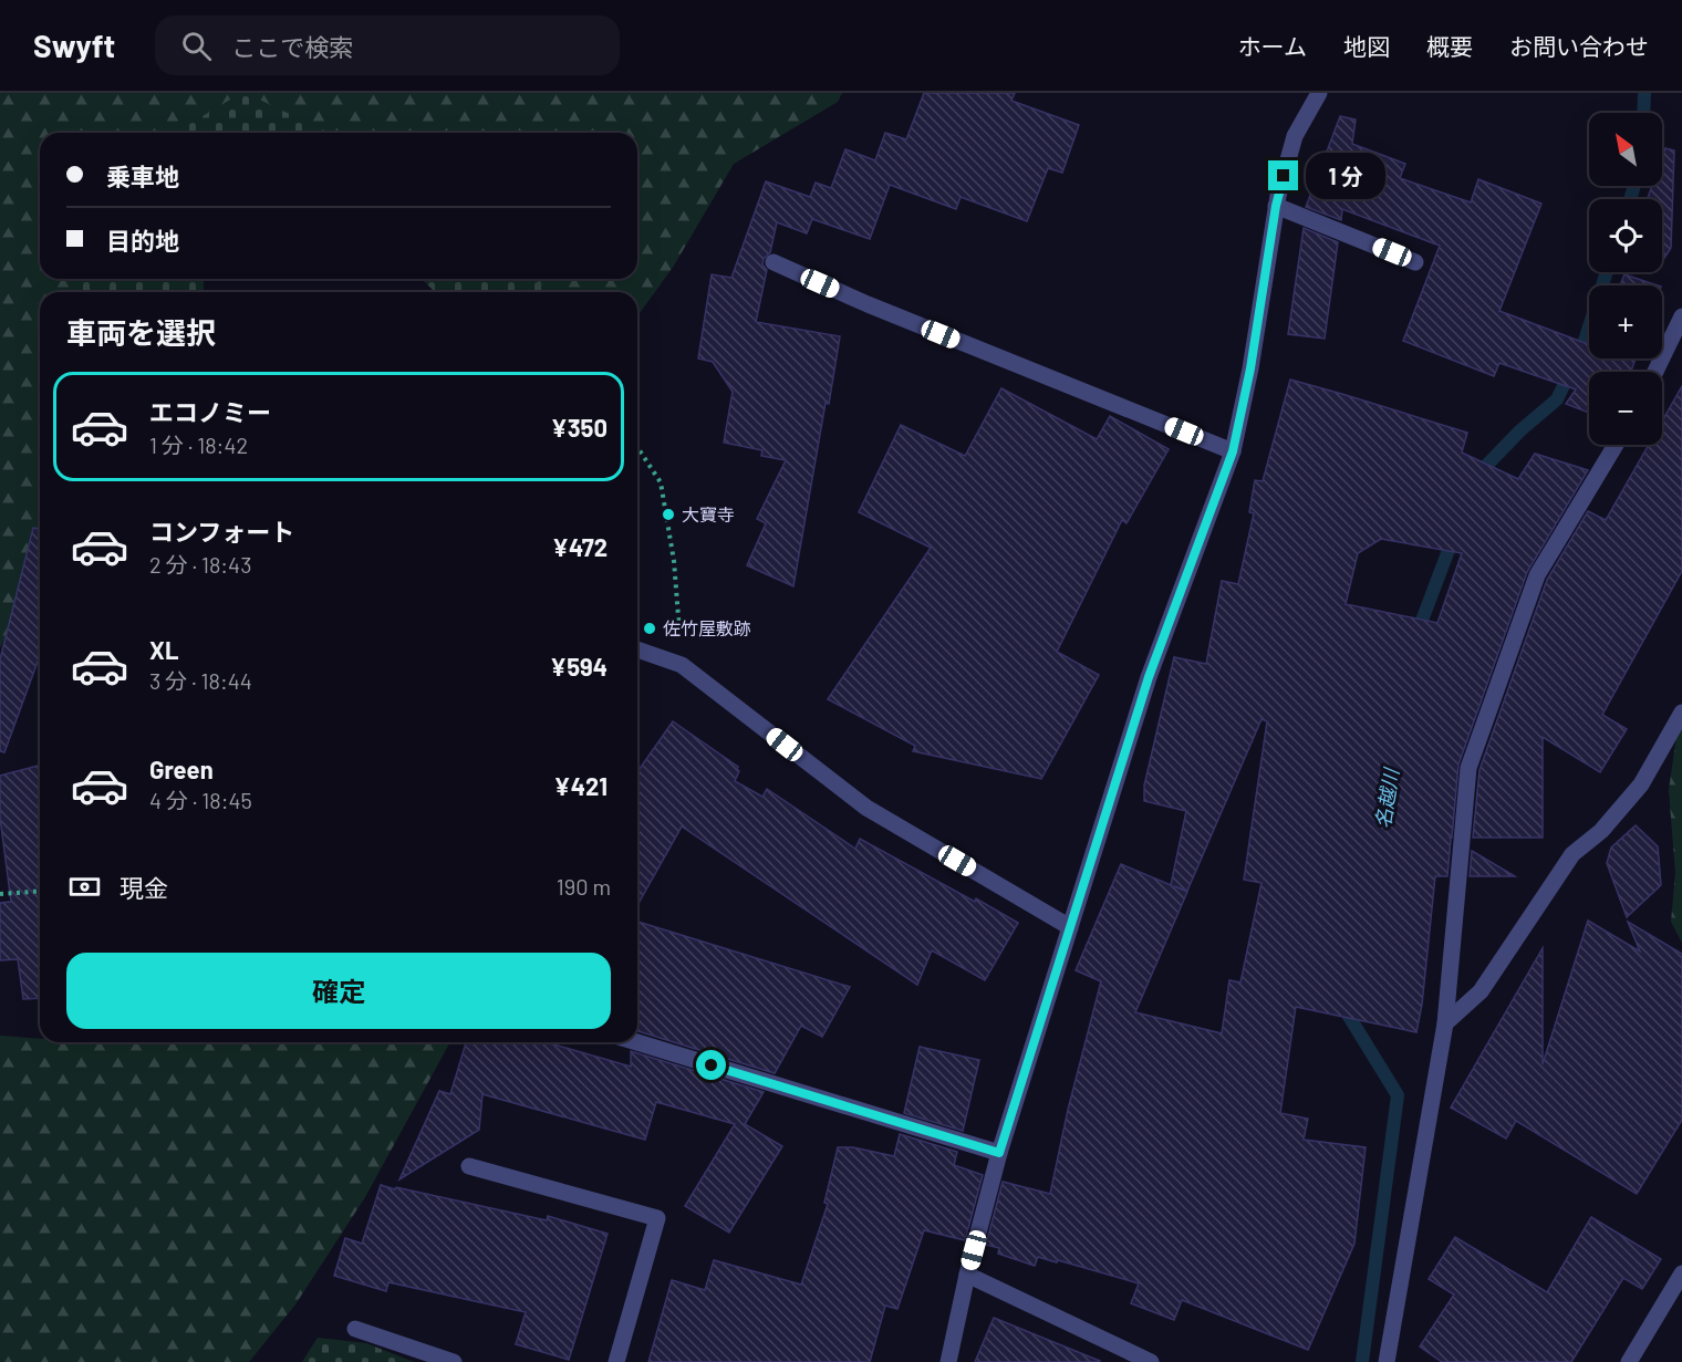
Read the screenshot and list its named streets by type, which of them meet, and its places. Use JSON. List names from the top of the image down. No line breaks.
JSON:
{"water":["名越川"],"places":["大寶寺","佐竹屋敷跡"],"north":"top left","page":{"header":"Swyft","search":"ここで検索","nav":["ホーム","地図","概要","お問い合わせ"],"map_buttons":["+","−"],"banner":["乗車地","目的地"],"bubble":"1 分","heading":"車両を選択","list":[{"name":"エコノミー","note":"1 分 · 18:42","value":"¥350"},{"name":"コンフォート","note":"2 分 · 18:43","value":"¥472"},{"name":"XL","note":"3 分 · 18:44","value":"¥594"},{"name":"Green","note":"4 分 · 18:45","value":"¥421"}],"pay":["現金","190 m"],"buttons":"確定"}}
